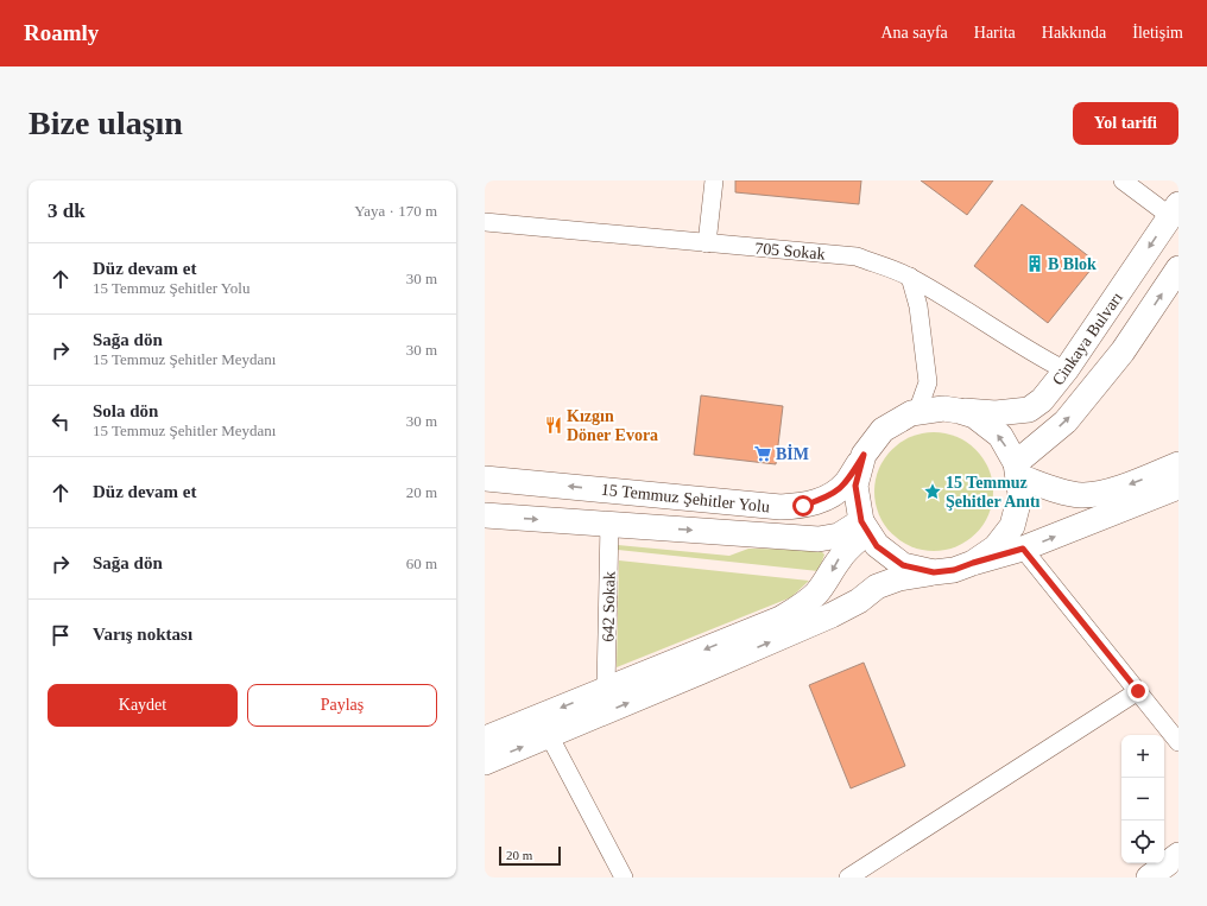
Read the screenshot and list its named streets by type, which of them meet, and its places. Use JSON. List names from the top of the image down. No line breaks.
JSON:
{"streets":{"main road":["Cinkaya Bulvarı","15 Temmuz Şehitler Yolu"],"street":["705 Sokak","642 Sokak"]},"crossings":[["705 Sokak","Cinkaya Bulvarı"],["Cinkaya Bulvarı","15 Temmuz Şehitler Yolu"],["15 Temmuz Şehitler Yolu","642 Sokak"]],"places":{"building":["B Blok"],"restaurant":["Kızgın Döner Evora"],"supermarket":["BİM"],"place":["15 Temmuz Şehitler Anıtı"]},"scale_bar":"20 m","page":{"header":"Roamly","nav":["Ana sayfa","Harita","Hakkında","İletişim"],"buttons":["Yol tarifi",["Kaydet","Paylaş"]],"title":"Bize ulaşın","heading":["3 dk","Yaya · 170 m"],"list":[["Düz devam et","15 Temmuz Şehitler Yolu","30 m"],["Sağa dön","15 Temmuz Şehitler Meydanı","30 m"],["Sola dön","15 Temmuz Şehitler Meydanı","30 m"],["Düz devam et","20 m"],["Sağa dön","60 m"],"Varış noktası"],"map_buttons":["+","−"],"scale":"20 m"}}
